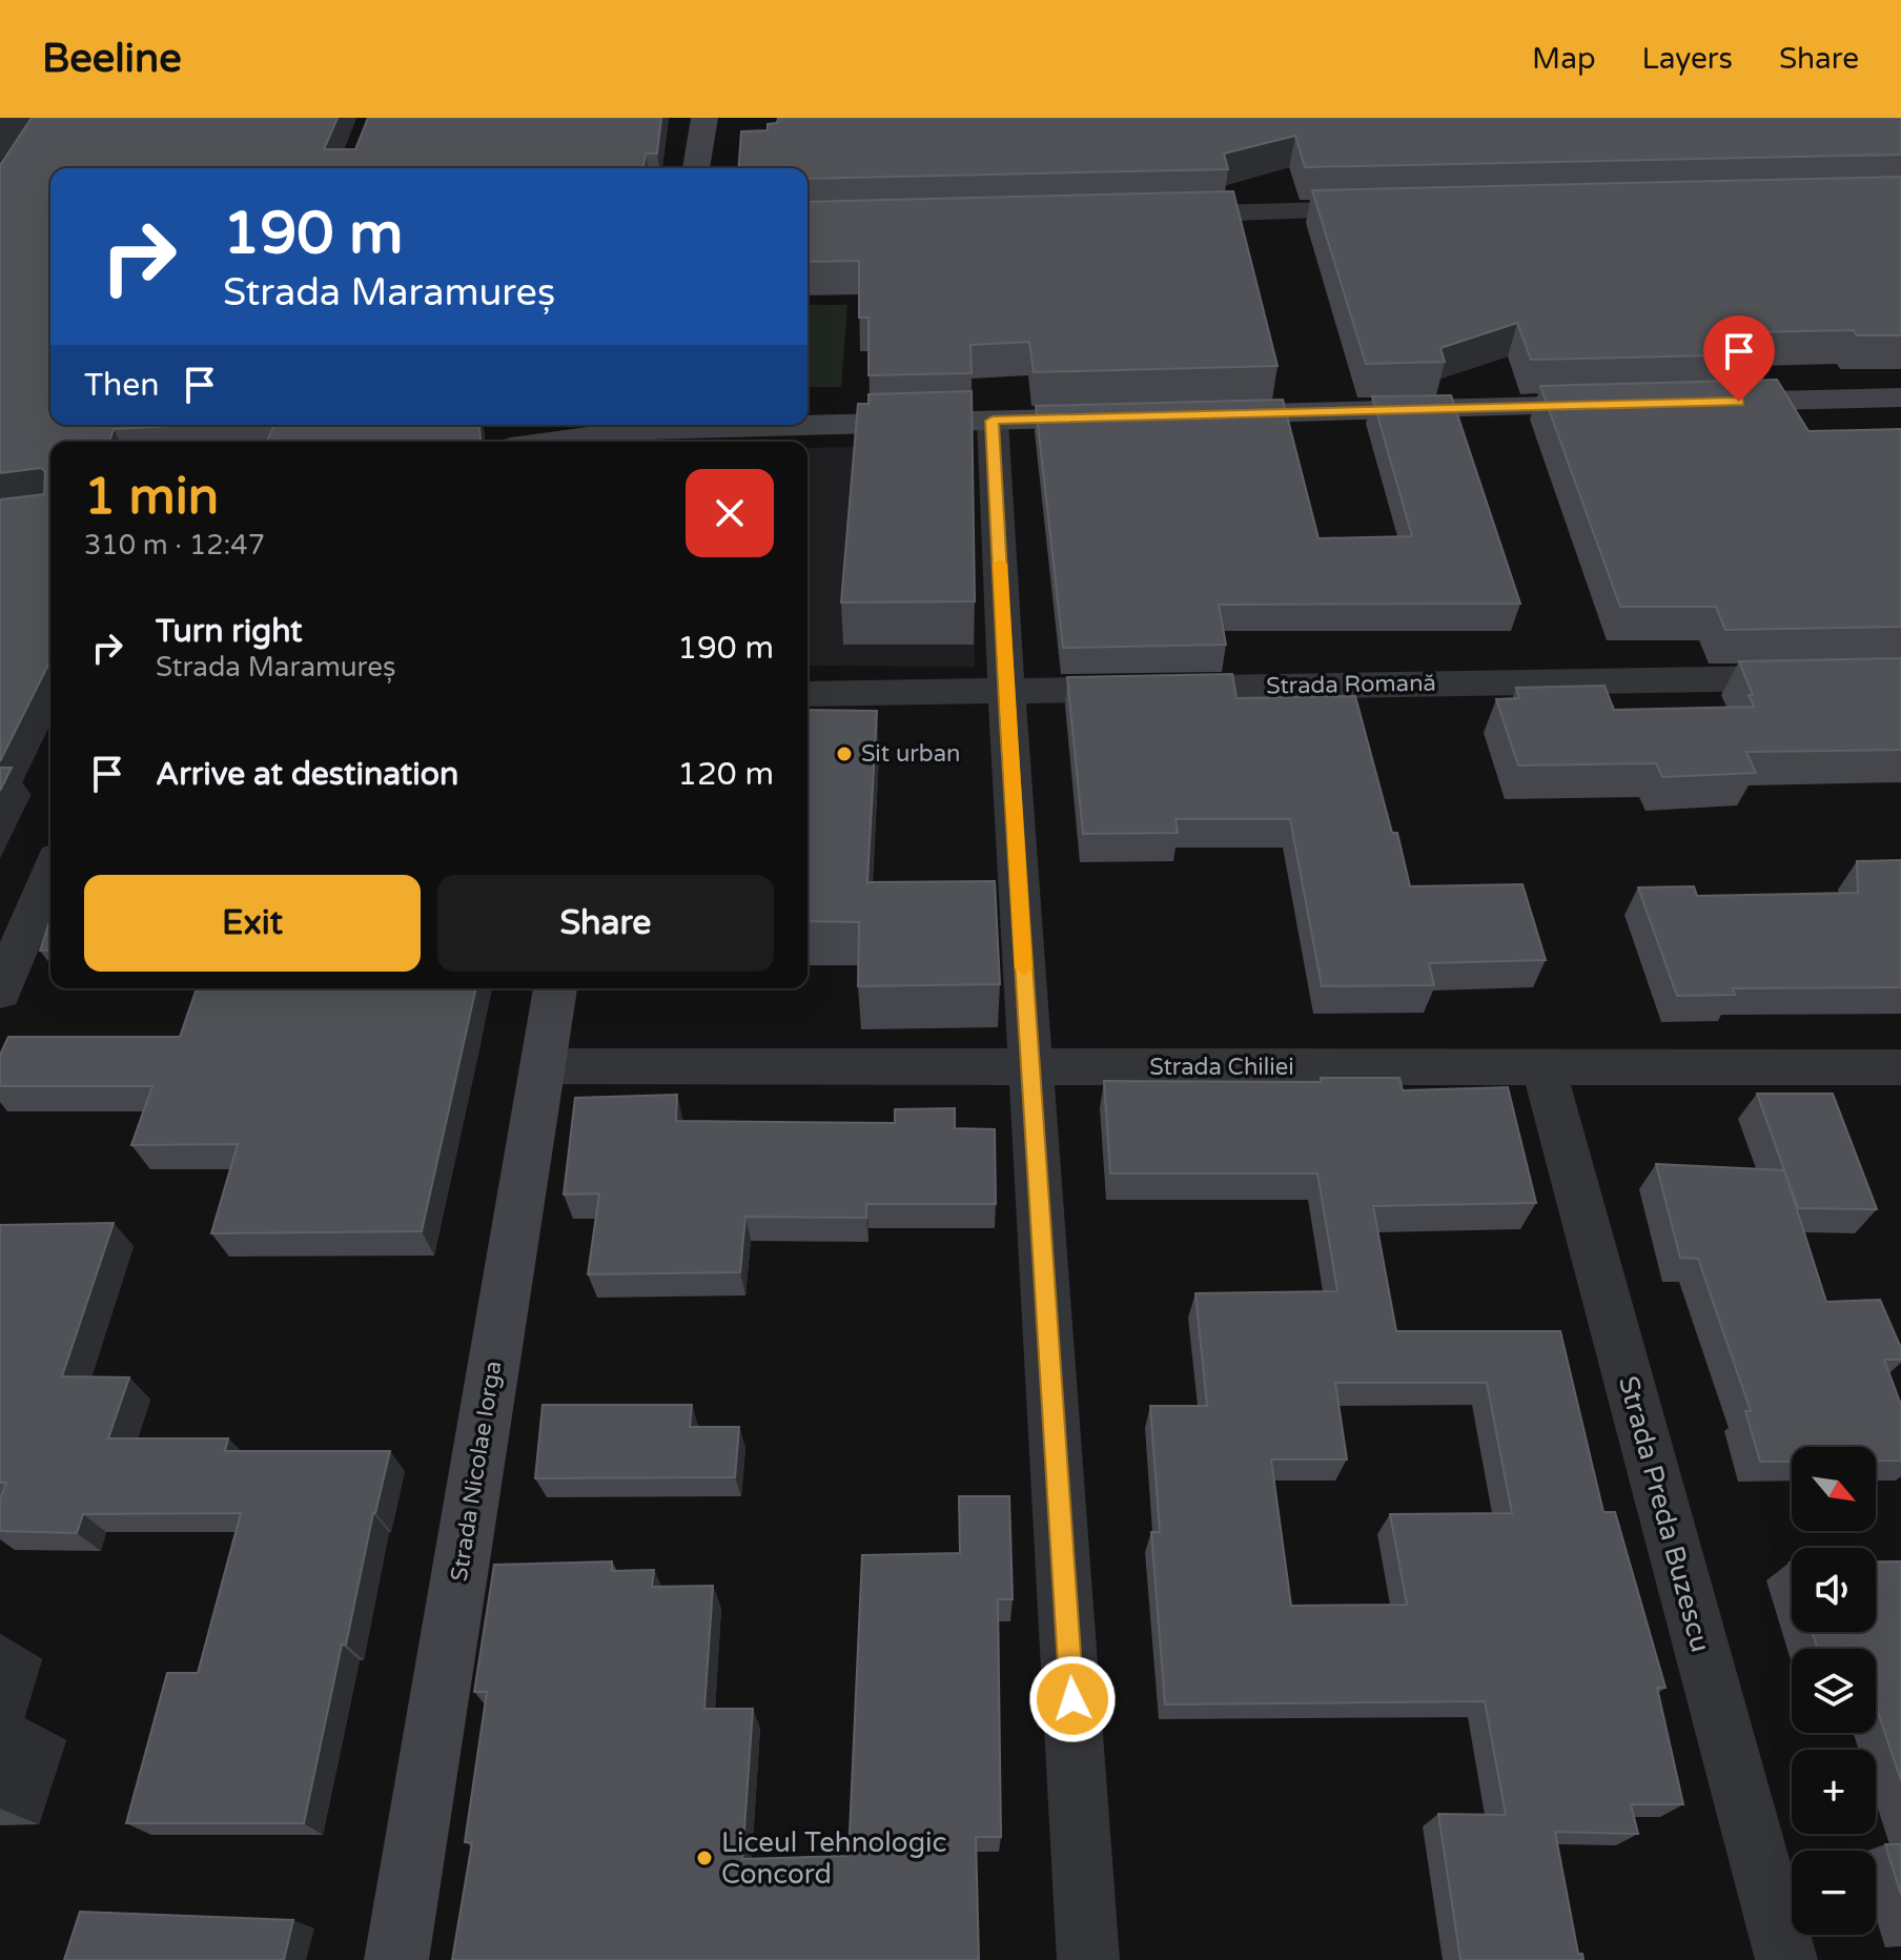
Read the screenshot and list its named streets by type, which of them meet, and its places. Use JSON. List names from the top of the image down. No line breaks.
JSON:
{"streets":{"street":["Strada Romană","Strada Chiliei","Strada Nicolae Iorga","Strada Preda Buzescu"]},"crossings":[["Strada Chiliei","Strada Nicolae Iorga"],["Strada Chiliei","Strada Preda Buzescu"]],"places":["Sit urban","Liceul Tehnologic Concord"],"north":"bottom right","page":{"header":"Beeline","nav":["Map","Layers","Share"],"turn":["190 m","Strada Maramureș"],"then":"Then","heading":["1 min","310 m · 12:47"],"list":[{"name":"Turn right","note":"Strada Maramureș","value":"190 m"},{"name":"Arrive at destination","value":"120 m"}],"buttons":["Exit","Share"],"map_buttons":["+","−"]}}
